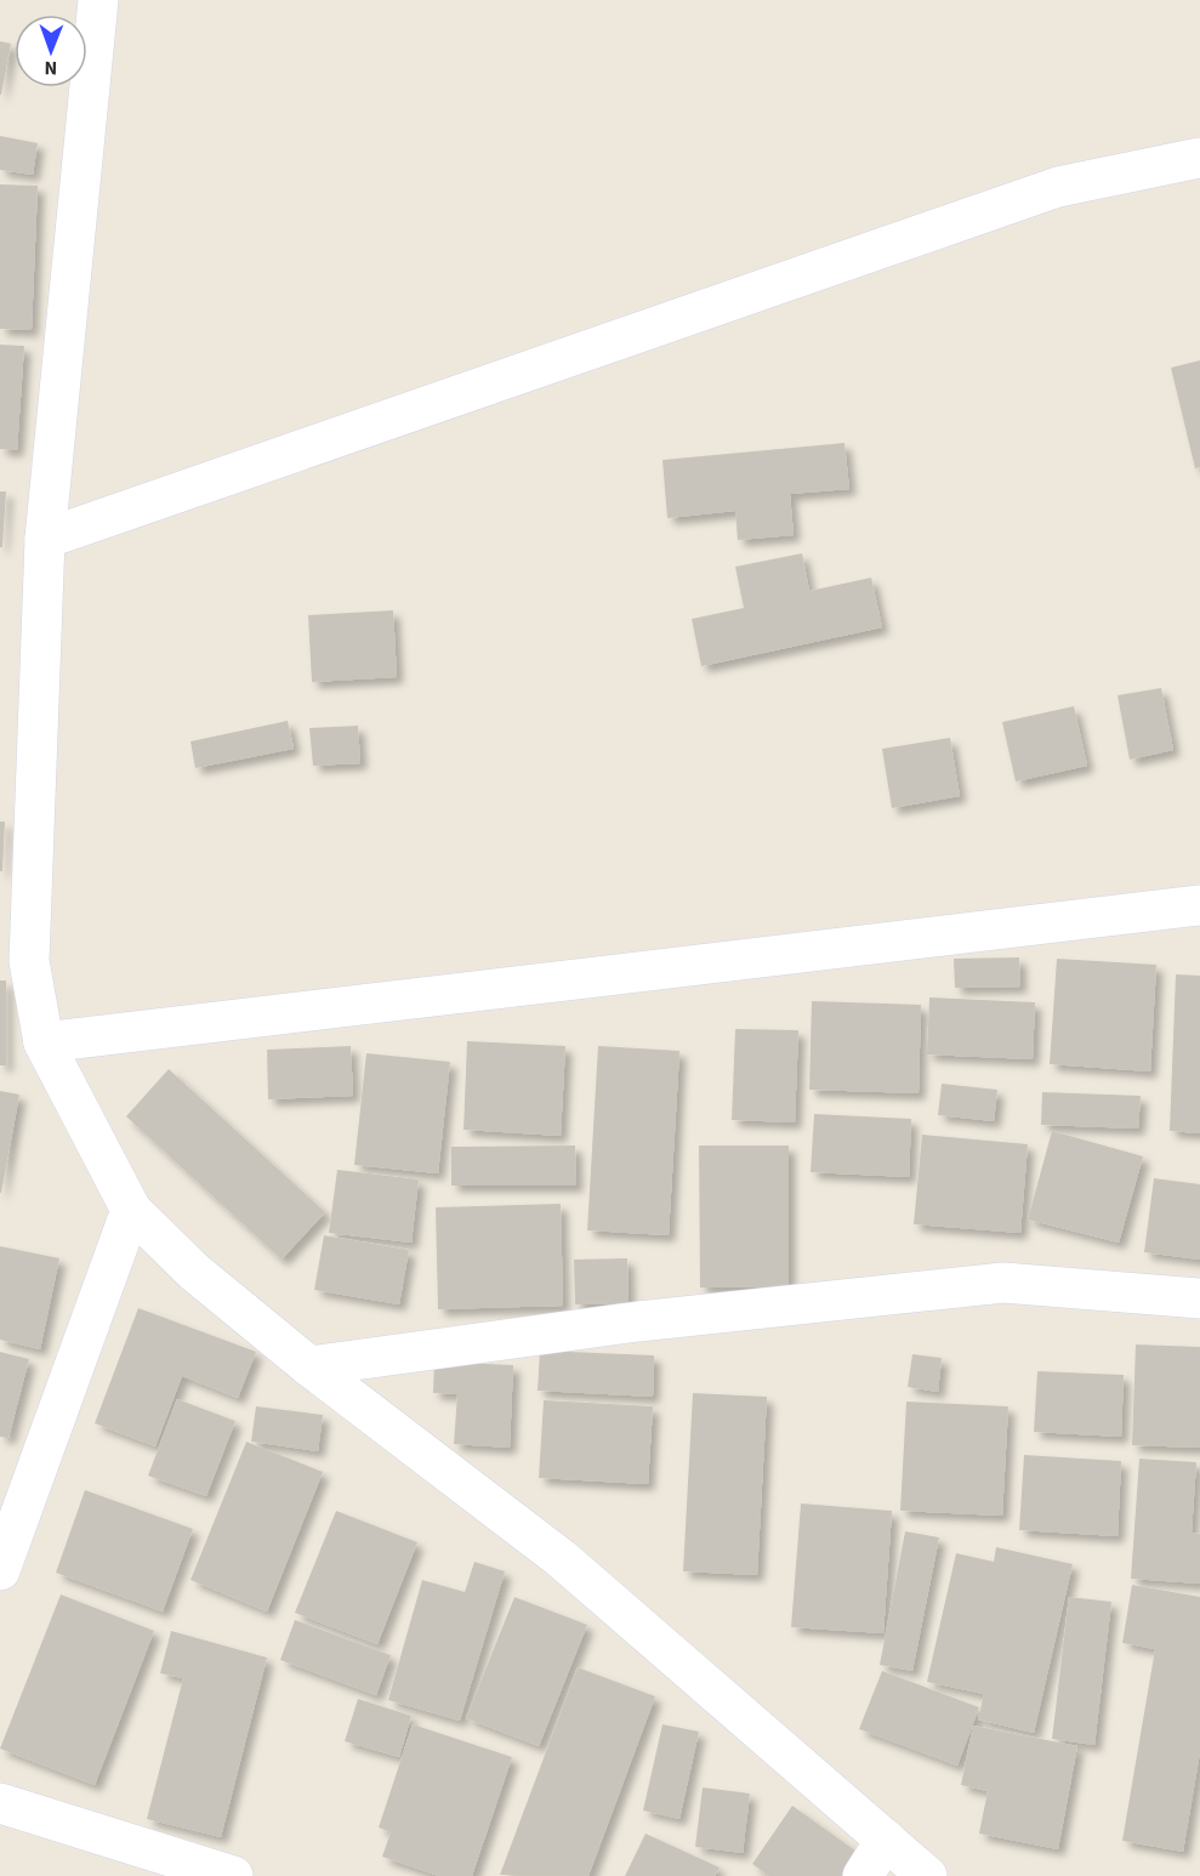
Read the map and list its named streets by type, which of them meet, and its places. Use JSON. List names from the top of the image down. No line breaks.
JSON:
{"north":"bottom"}
